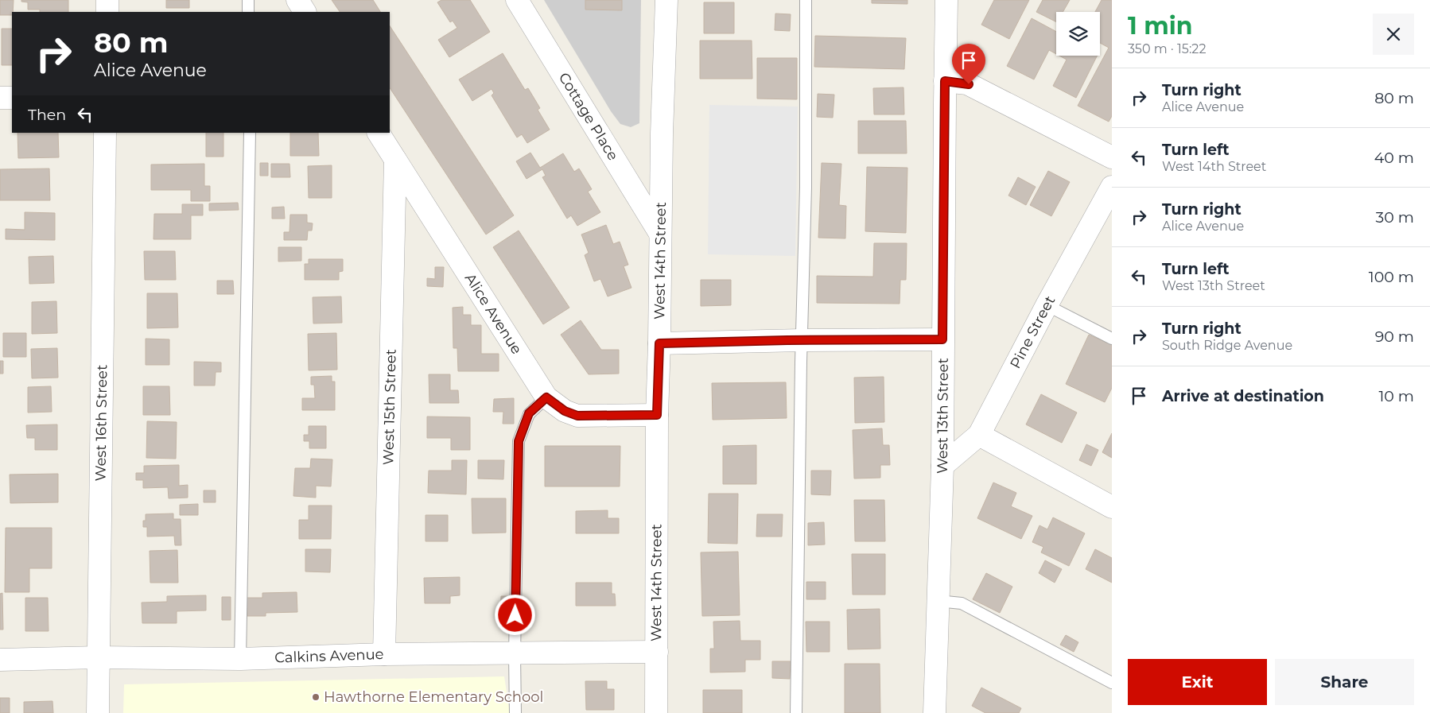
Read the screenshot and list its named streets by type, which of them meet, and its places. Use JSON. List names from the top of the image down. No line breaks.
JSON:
{"streets":{"street":["Cottage Place","West 14th Street","Alice Avenue","Pine Street","West 15th Street","West 13th Street","West 16th Street","Calkins Avenue"]},"crossings":[["Cottage Place","West 14th Street"],["West 14th Street","Alice Avenue"],["West 14th Street","Calkins Avenue"],["Alice Avenue","West 15th Street"],["Pine Street","West 13th Street"],["West 15th Street","Calkins Avenue"],["West 16th Street","Calkins Avenue"]],"places":["Hawthorne Elementary School"],"page":{"heading":["1 min","350 m · 15:22"],"turn":["80 m","Alice Avenue"],"list":[{"name":"Turn right","note":"Alice Avenue","value":"80 m"},{"name":"Turn left","note":"West 14th Street","value":"40 m"},{"name":"Turn right","note":"Alice Avenue","value":"30 m"},{"name":"Turn left","note":"West 13th Street","value":"100 m"},{"name":"Turn right","note":"South Ridge Avenue","value":"90 m"},{"name":"Arrive at destination","value":"10 m"}],"then":"Then","buttons":["Exit","Share"]}}
